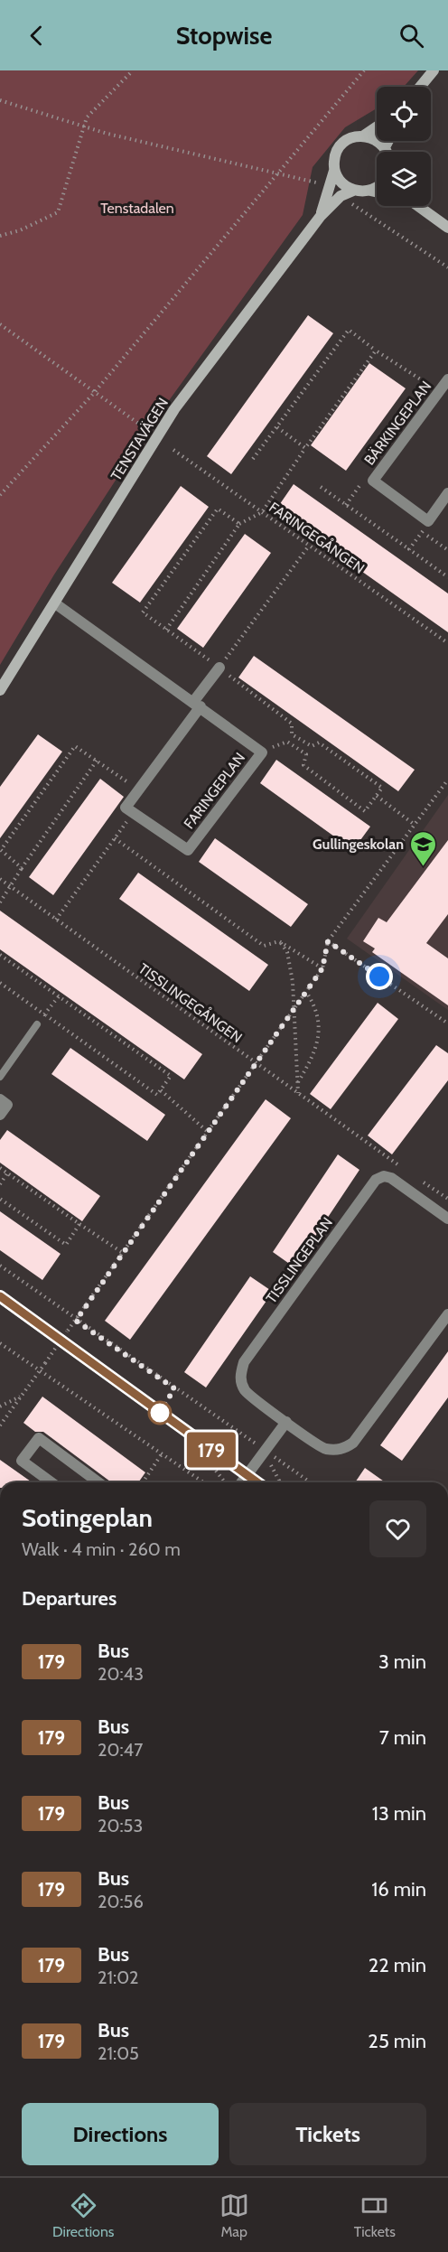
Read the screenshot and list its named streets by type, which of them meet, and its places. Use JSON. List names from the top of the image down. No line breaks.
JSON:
{"streets":{"street":["BÄRKINGEPLAN","TENSTAVÄGEN","FARINGEPLAN","TISSLINGEPLAN"],"path":["FARINGEGÅNGEN","TISSLINGEGÅNGEN"]},"crossings":[["TENSTAVÄGEN","FARINGEPLAN"]],"parks":["Tenstadalen"],"places":{"school or university":["Gullingeskolan"]},"lines":["bus line 179"],"page":{"header":"Stopwise","on_map":"179","heading":[["Sotingeplan","Walk · 4 min · 260 m"],"Departures"],"list":[{"mark":"179","name":"Bus","note":"20:43","value":"3 min"},{"mark":"179","name":"Bus","note":"20:47","value":"7 min"},{"mark":"179","name":"Bus","note":"20:53","value":"13 min"},{"mark":"179","name":"Bus","note":"20:56","value":"16 min"},{"mark":"179","name":"Bus","note":"21:02","value":"22 min"},{"mark":"179","name":"Bus","note":"21:05","value":"25 min"}],"buttons":["Directions","Tickets"],"tabs":["Directions","Map","Tickets"]}}
